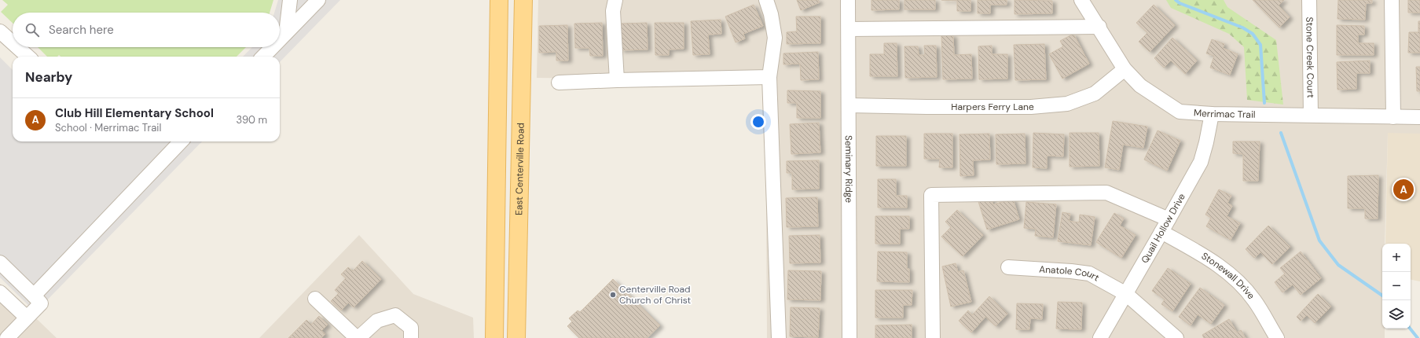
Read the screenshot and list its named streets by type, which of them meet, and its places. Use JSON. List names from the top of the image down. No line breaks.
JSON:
{"streets":{"main road":["East Centerville Road"],"street":["Stone Creek Court","Harpers Ferry Lane","Merrimac Trail","Seminary Ridge","Quail Hollow Drive","Anatole Court","Stonewall Drive"]},"crossings":[["Stone Creek Court","Merrimac Trail"],["Harpers Ferry Lane","Merrimac Trail"],["Harpers Ferry Lane","Seminary Ridge"],["Merrimac Trail","Quail Hollow Drive"],["Quail Hollow Drive","Anatole Court"],["Quail Hollow Drive","Stonewall Drive"]],"places":["Centerville Road Church of Christ"],"page":{"search":"Search here","heading":"Nearby","list":[{"mark":"A","name":"Club Hill Elementary School","note":"School · Merrimac Trail","value":"390 m"}],"pins":"A","map_buttons":["+","−"]}}
